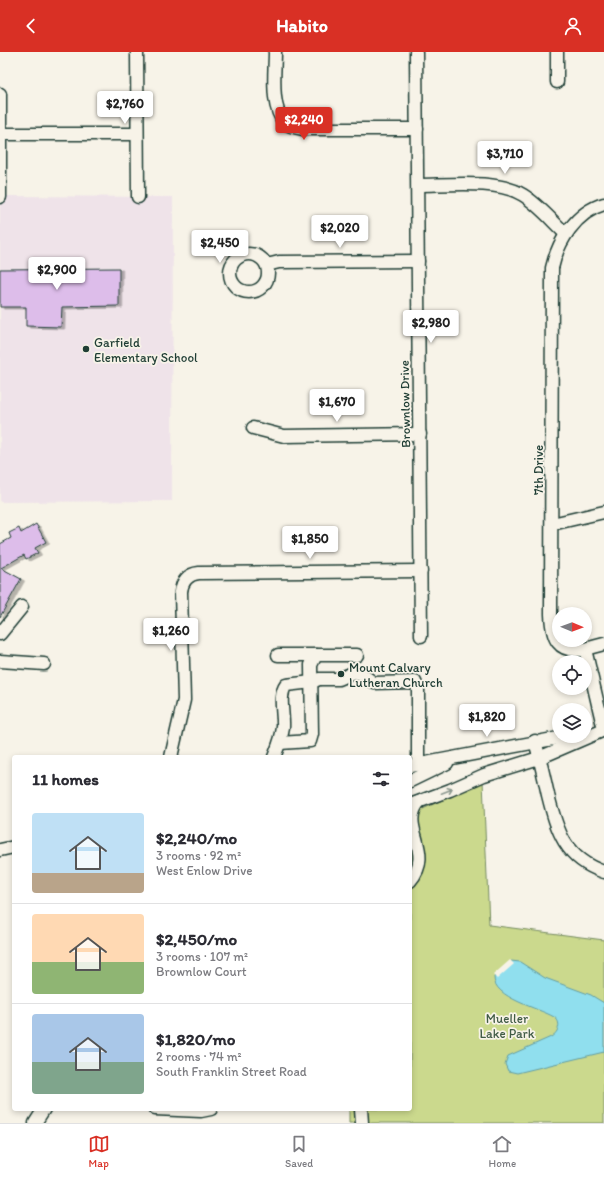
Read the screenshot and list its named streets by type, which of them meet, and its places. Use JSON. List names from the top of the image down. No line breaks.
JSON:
{"streets":{"street":["Brownlow Drive","7th Drive"]},"parks":["Mueller Lake Park"],"places":["Garfield Elementary School","Mount Calvary Lutheran Church"],"north":"right","page":{"header":"Habito","price":["$2,760","$2,240","$3,710","$2,020","$2,450","$2,900","$2,980","$1,670","$1,850","$1,260","$1,820"],"heading":"11 homes","list":[{"name":"$2,240/mo","note":"3 rooms · 92 m² · West Enlow Drive"},{"name":"$2,450/mo","note":"3 rooms · 107 m² · Brownlow Court"},{"name":"$1,820/mo","note":"2 rooms · 74 m² · South Franklin Street Road"}],"tabs":["Map","Saved","Home"]}}
